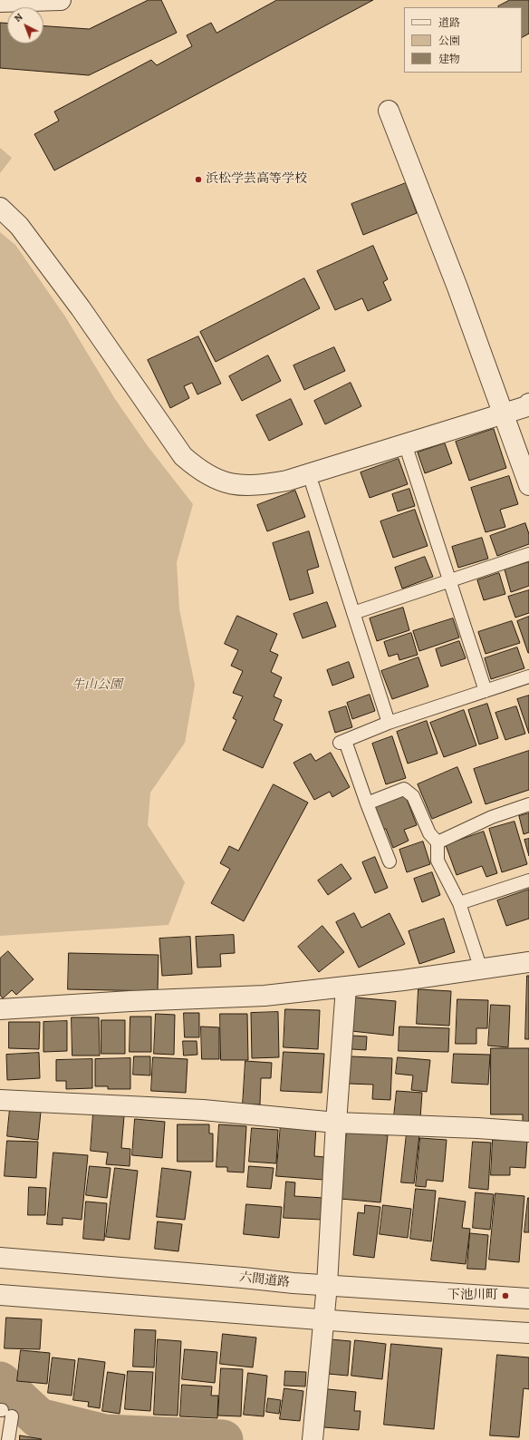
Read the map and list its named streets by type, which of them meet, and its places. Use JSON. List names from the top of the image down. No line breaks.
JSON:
{"streets":{"street":["六間道路"]},"parks":["牛山公園"],"places":["浜松学芸高等学校","下池川町"],"legend":["道路","公園","建物"],"north":"top left"}
